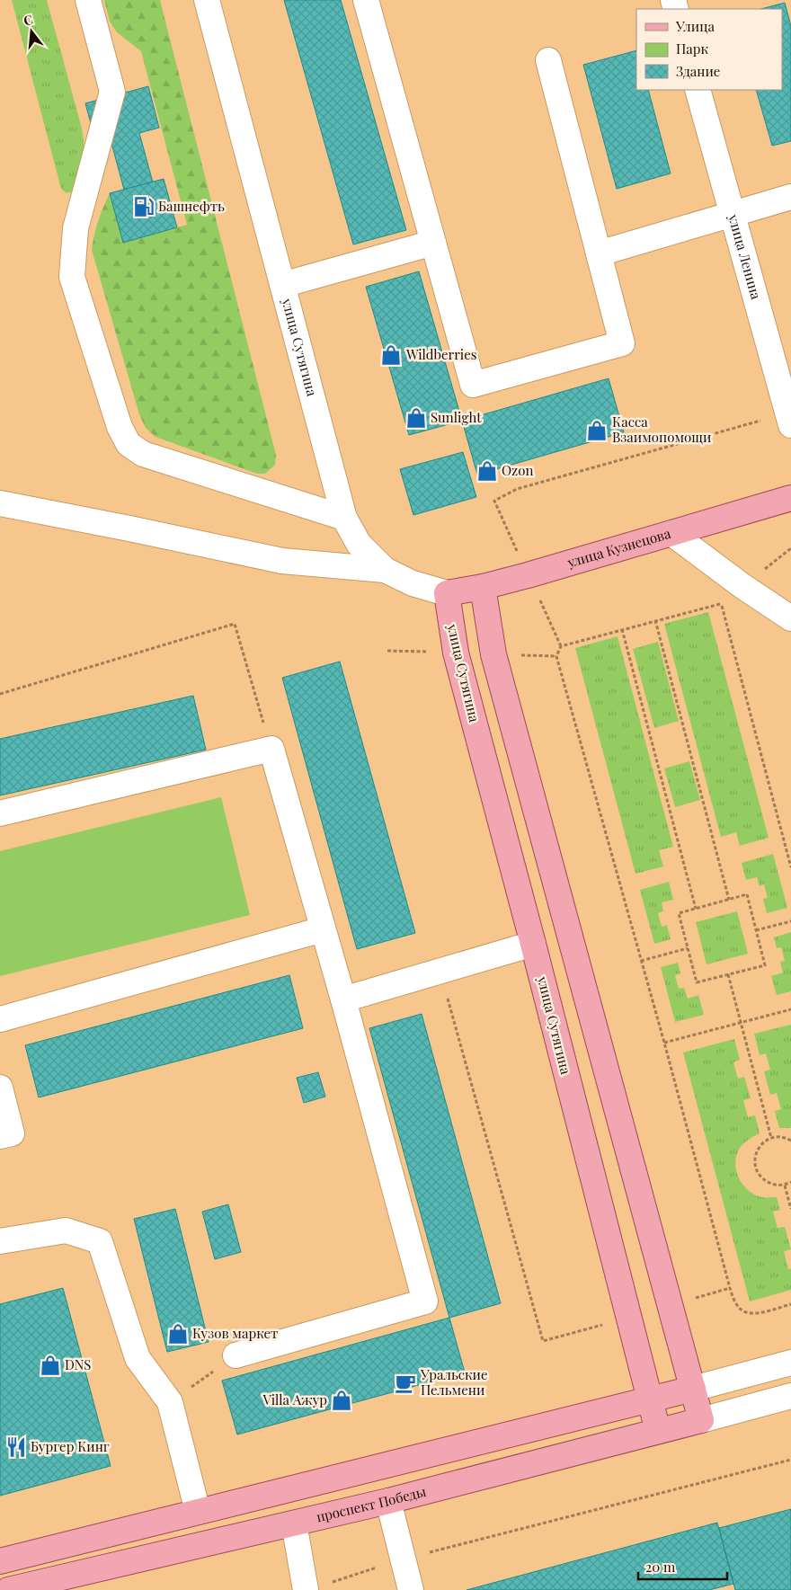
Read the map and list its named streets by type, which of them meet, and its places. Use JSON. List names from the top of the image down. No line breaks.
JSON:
{"streets":{"main road":["улица Сутягина","улица Кузнецова","проспект Победы"],"street":["улица Ленина"]},"crossings":[["улица Сутягина","улица Кузнецова"],["улица Сутягина","проспект Победы"]],"places":{"fuel station":["Башнефть"],"shop":["Wildberries","Sunlight","Касса Взаимопомощи","Ozon","Кузов маркет","DNS","Villa Ажур"],"cafe":["Уральские Пельмени"],"restaurant":["Бургер Кинг"]},"legend":["Улица","Парк","Здание"],"scale_bar":"20 m","north":"top"}
